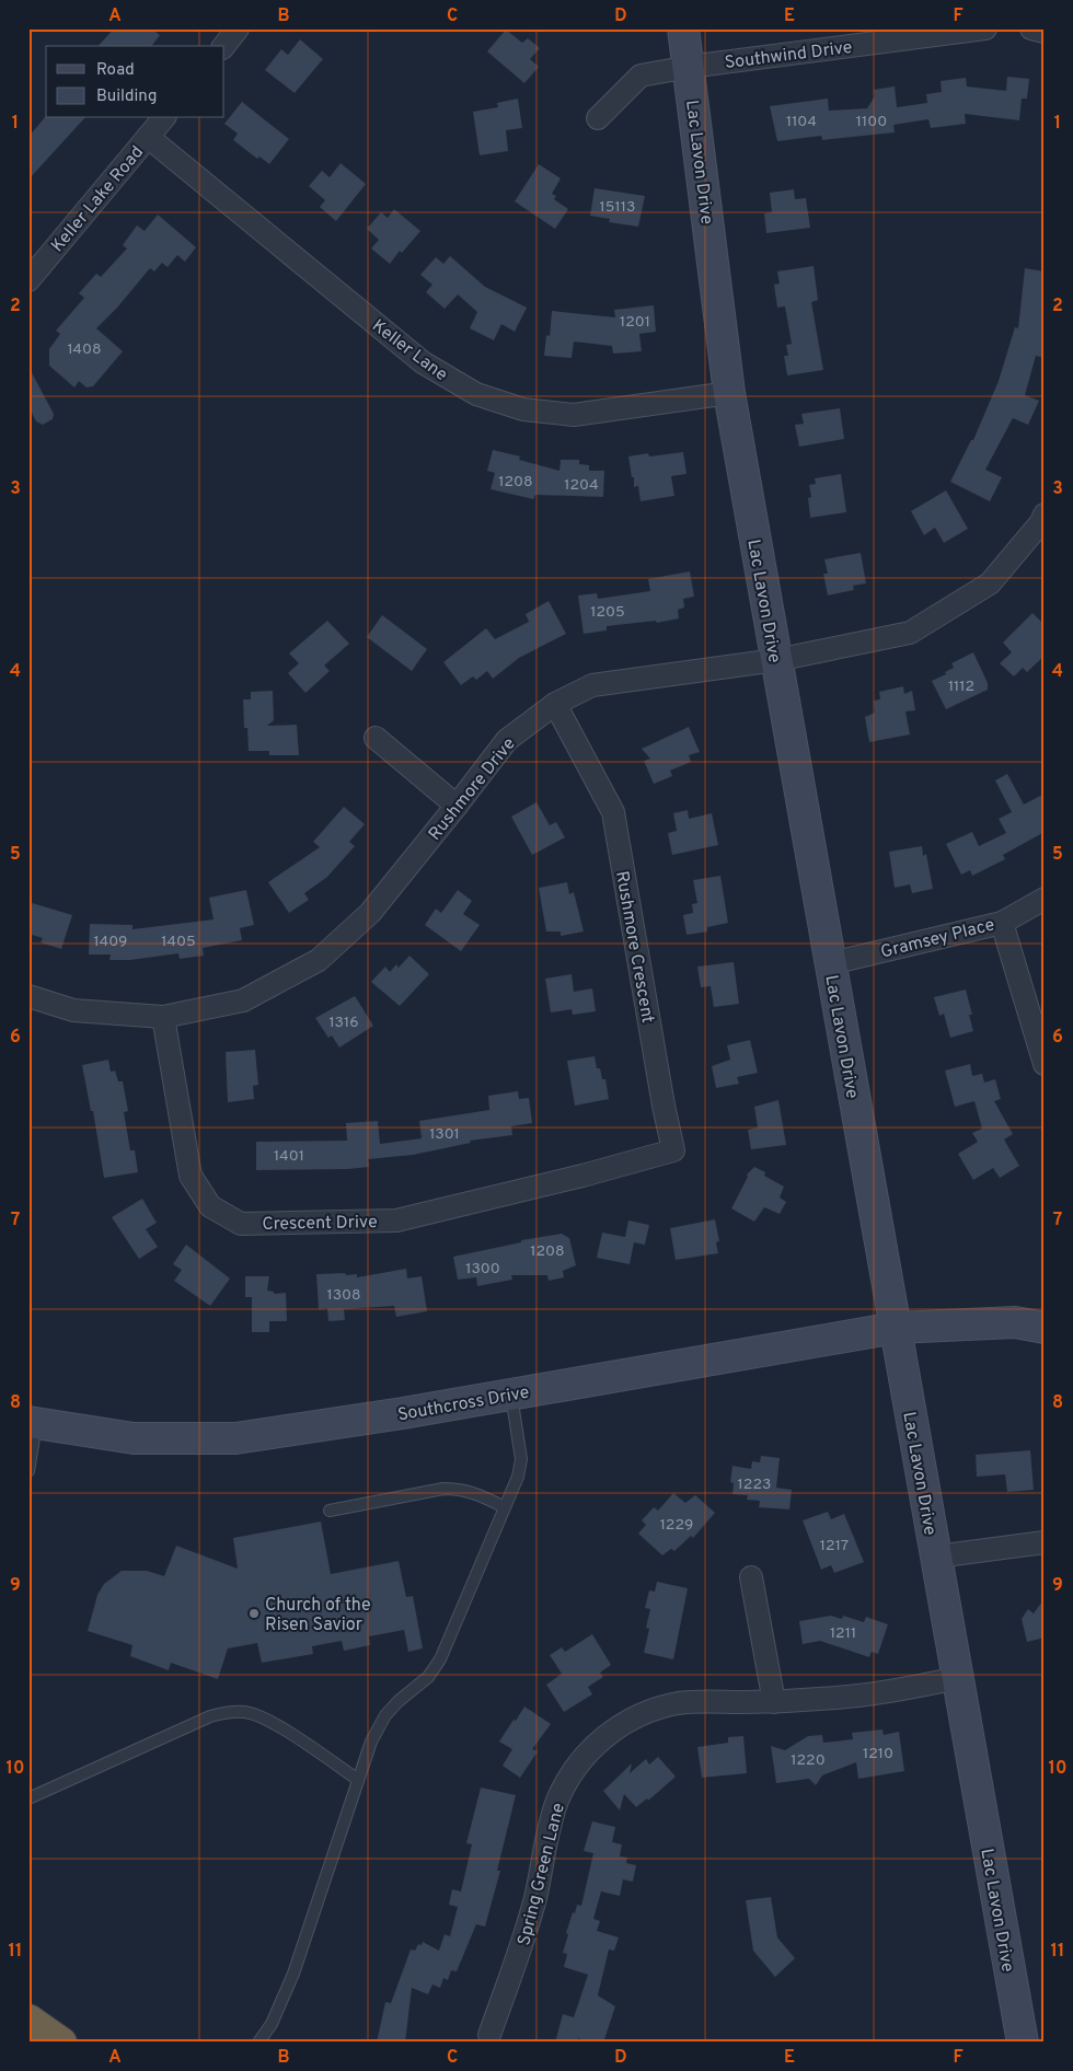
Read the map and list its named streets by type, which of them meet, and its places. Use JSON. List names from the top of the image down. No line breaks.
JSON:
{"streets":{"street":["Southwind Drive","Lac Lavon Drive","Keller Lake Road","Keller Lane","Rushmore Drive","Gramsey Place","Rushmore Crescent","Crescent Drive","Southcross Drive","Spring Green Lane"]},"crossings":[["Southwind Drive","Lac Lavon Drive"],["Lac Lavon Drive","Keller Lane"],["Lac Lavon Drive","Rushmore Drive"],["Lac Lavon Drive","Gramsey Place"],["Lac Lavon Drive","Southcross Drive"],["Lac Lavon Drive","Spring Green Lane"],["Keller Lake Road","Keller Lane"],["Rushmore Drive","Rushmore Crescent"],["Rushmore Drive","Crescent Drive"],["Rushmore Crescent","Crescent Drive"]],"places":["Church of the Risen Savior"],"house_numbers":["1104","1100","15113","1201","1408","1208","1204","1205","1112","1409","1405","1316","1301","1401","1208","1300","1308","1223","1229","1217","1211","1210","1220"],"legend":["Road","Building"],"grid":{"columns":["A","B","C","D","E","F"],"rows":["1","2","3","4","5","6","7","8","9","10","11"]}}
